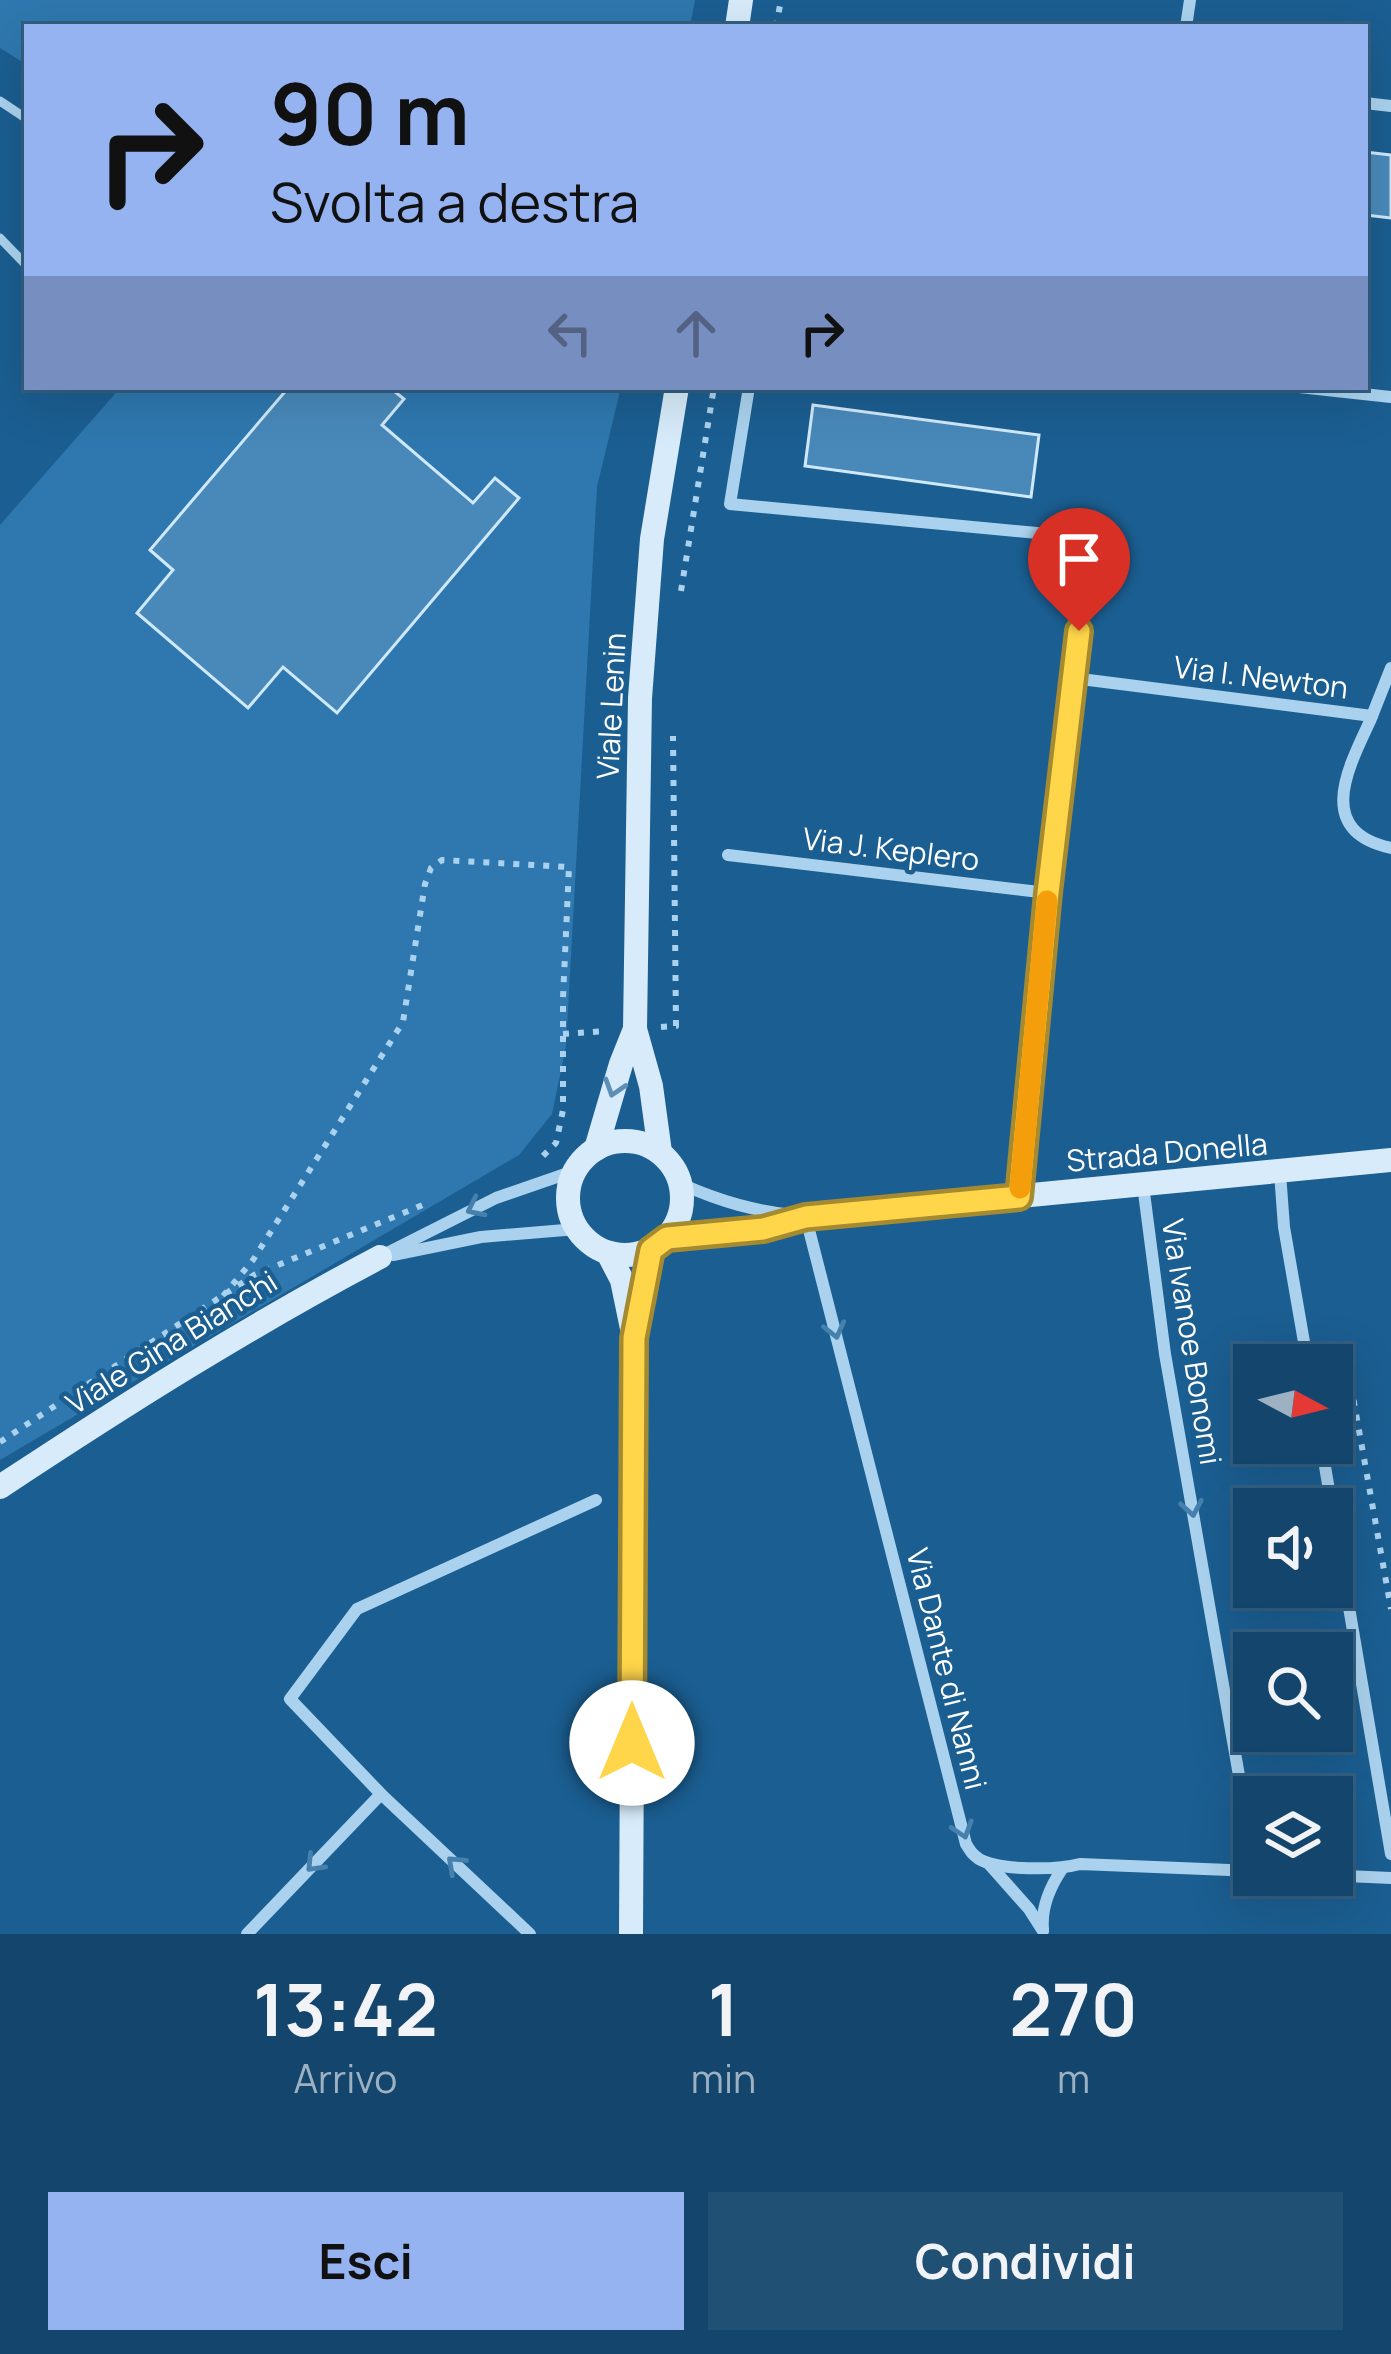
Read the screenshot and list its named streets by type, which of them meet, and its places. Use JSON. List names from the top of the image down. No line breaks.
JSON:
{"streets":{"main road":["Viale Lenin","Strada Donella","Viale Gina Bianchi"],"street":["Via I. Newton","Via J. Keplero","Via Ivanoe Bonomi","Via Dante di Nanni"]},"crossings":[["Strada Donella","Via Ivanoe Bonomi"],["Strada Donella","Via Dante di Nanni"]],"one_way":["Via Ivanoe Bonomi","Via Dante di Nanni"],"north":"right","page":{"turn":["90 m","Svolta a destra"],"eta":["13:42","Arrivo","1","min","270","m"],"buttons":["Esci","Condividi"]}}
